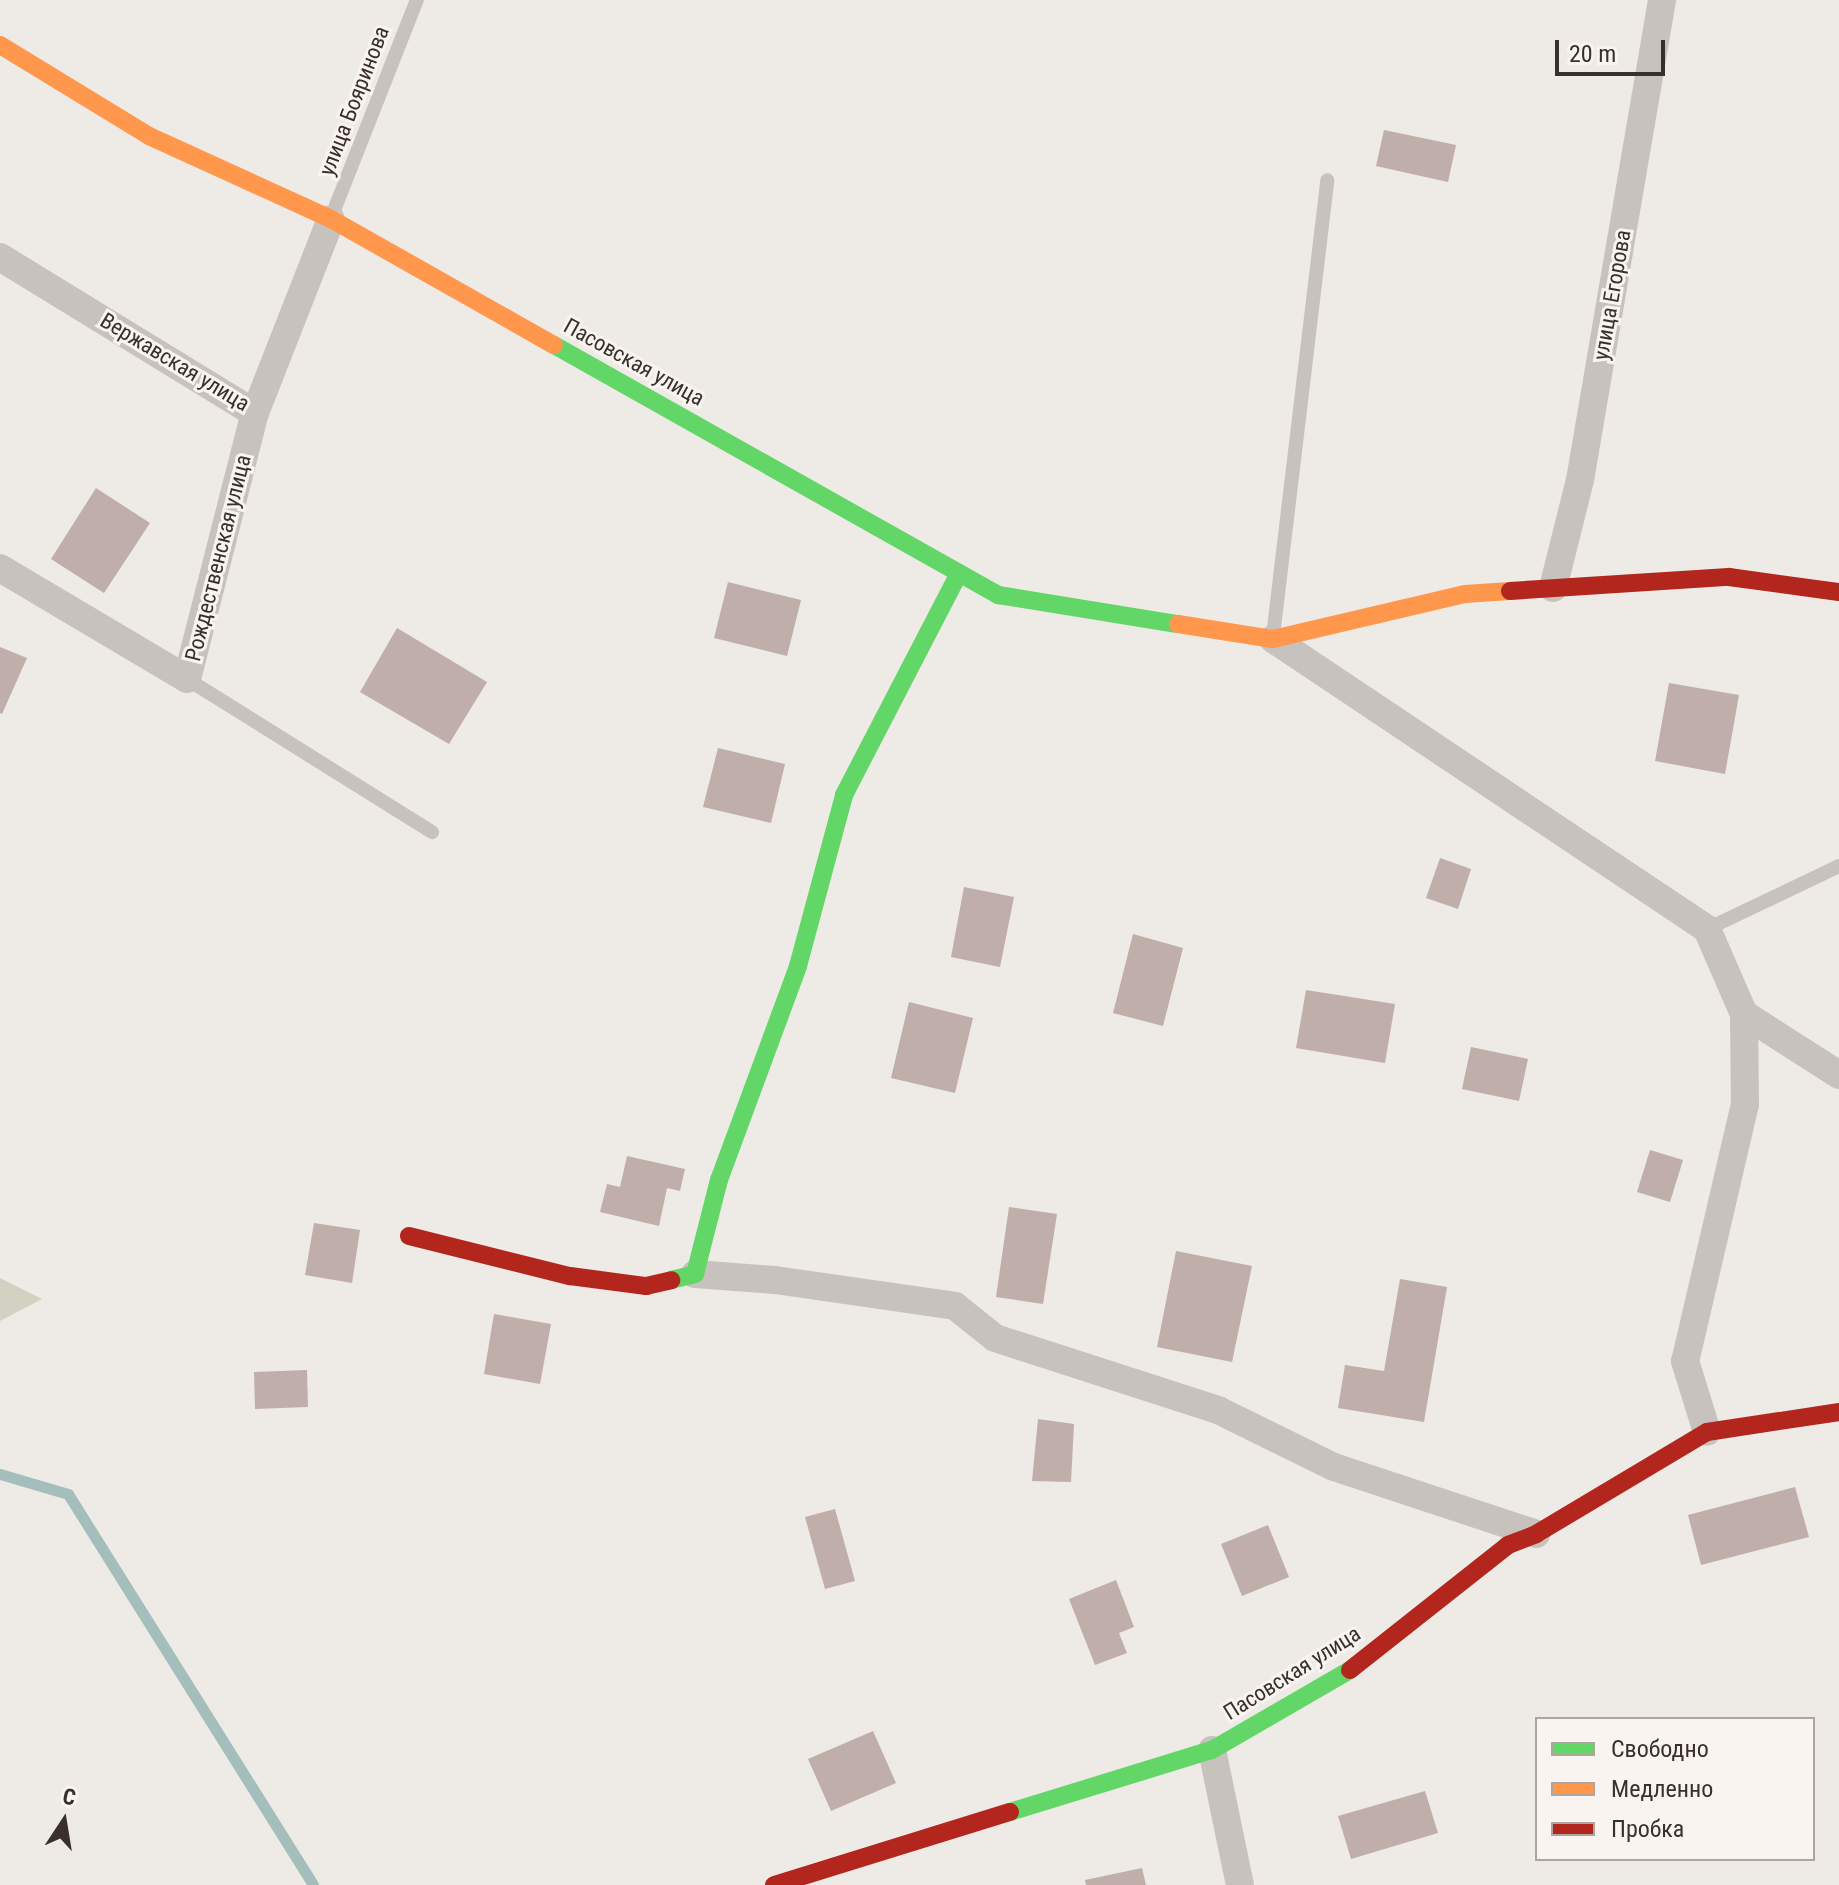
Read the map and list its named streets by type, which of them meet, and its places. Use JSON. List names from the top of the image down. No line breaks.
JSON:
{"streets":{"street":["улица Егорова","Вержавская улица","Пасовская улица","Рождественская улица"],"lane":["улица Бояринова"]},"crossings":[["улица Бояринова","Вержавская улица"],["улица Бояринова","Пасовская улица"],["Вержавская улица","Пасовская улица"],["Вержавская улица","Рождественская улица"]],"legend":["Свободно","Медленно","Пробка"],"scale_bar":"20 m","north":"top"}
